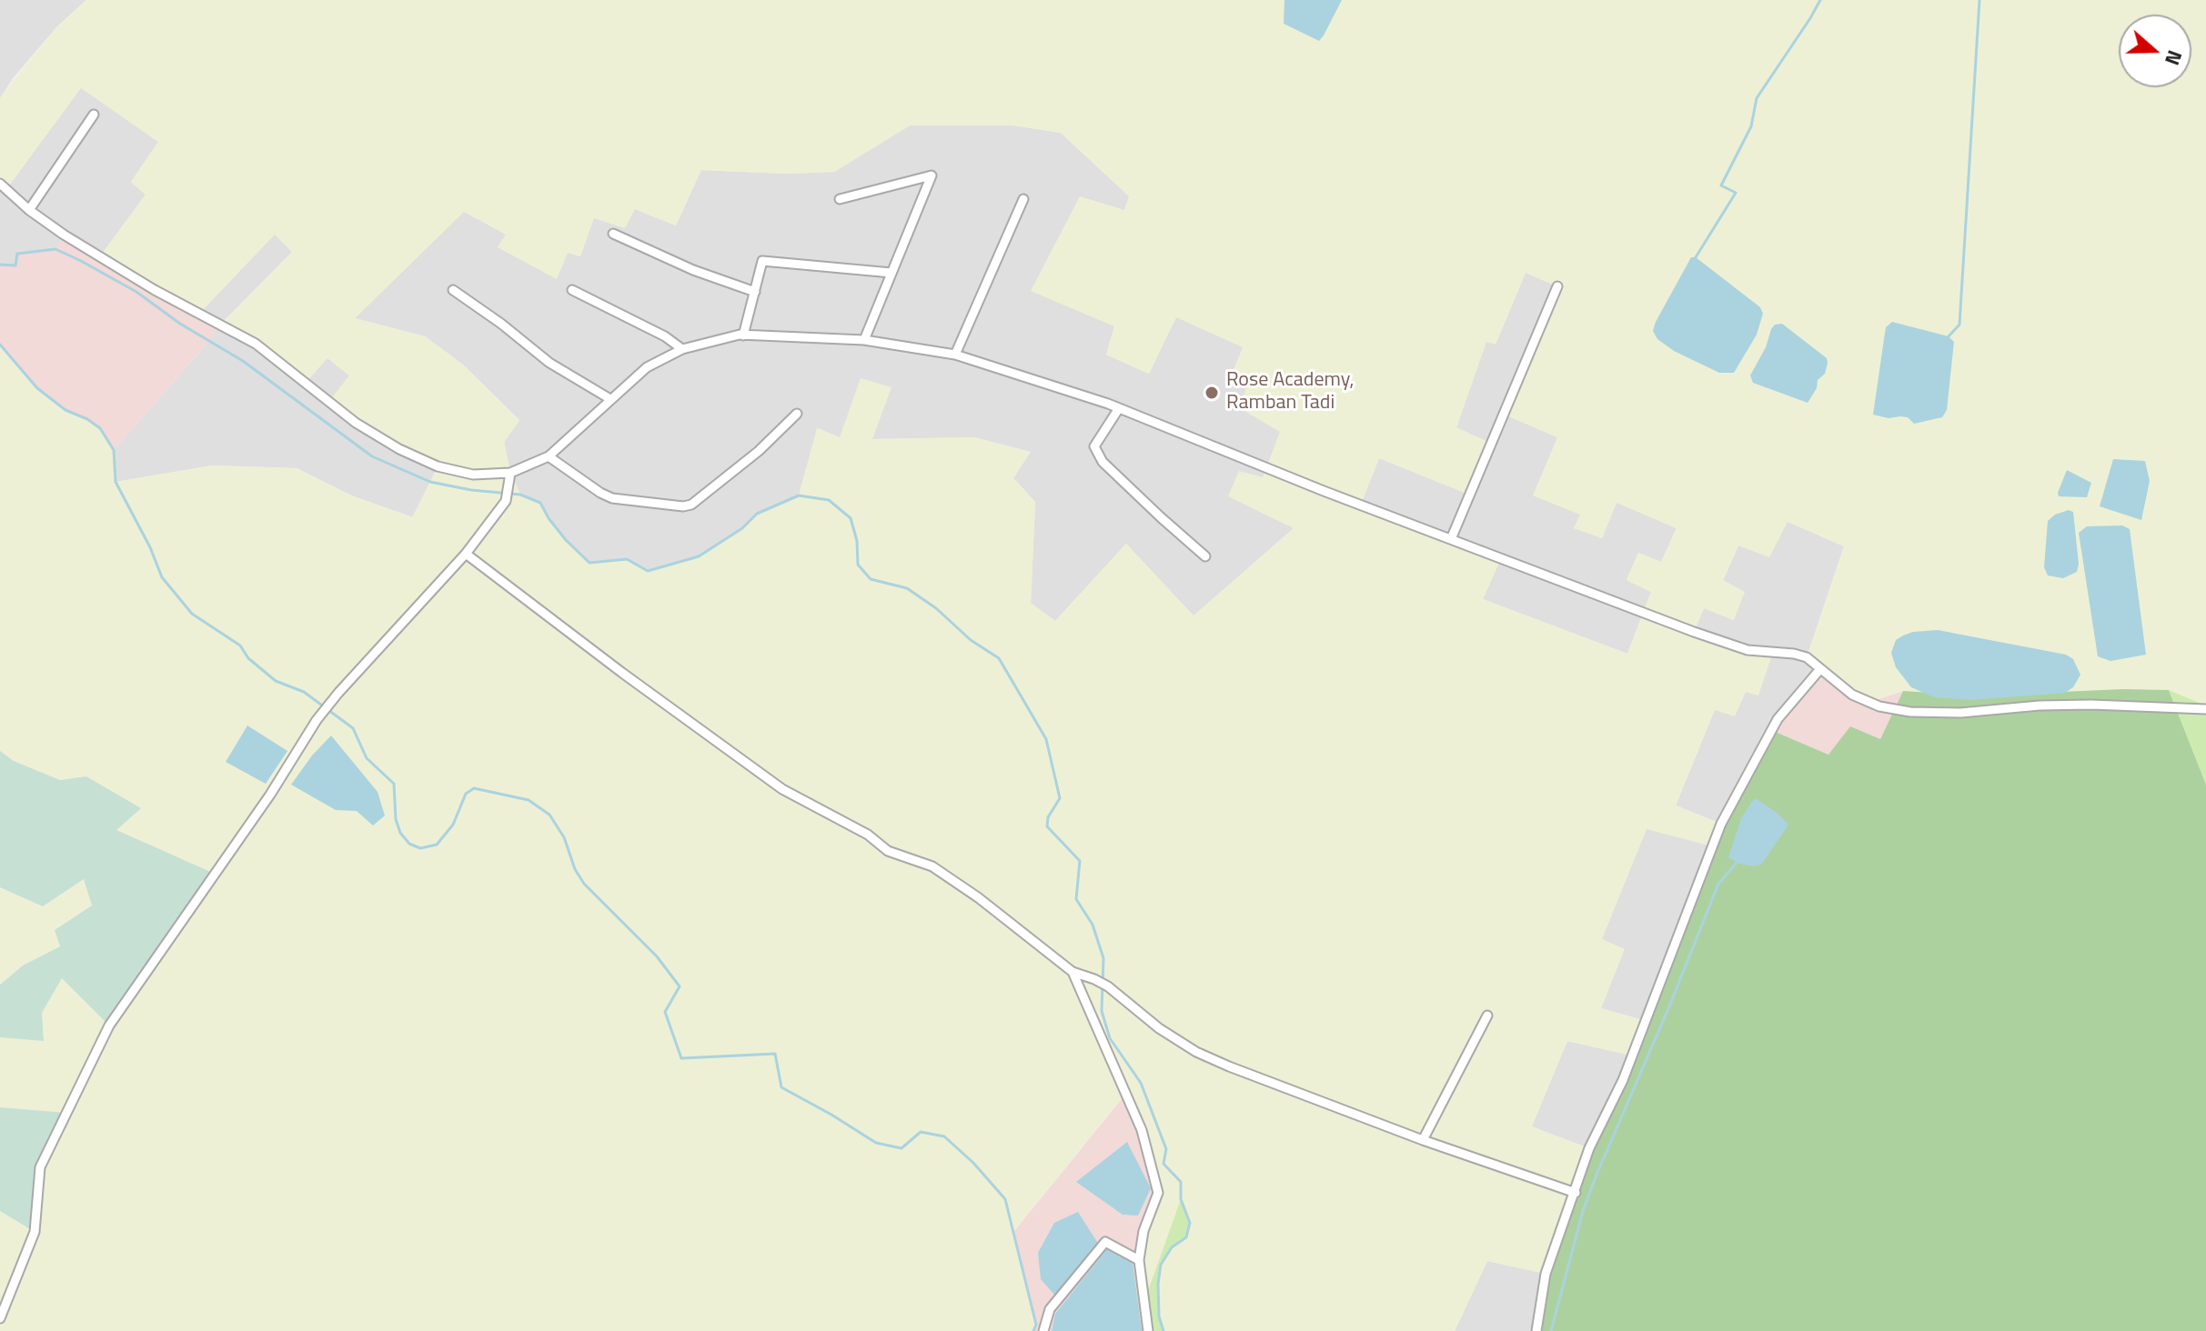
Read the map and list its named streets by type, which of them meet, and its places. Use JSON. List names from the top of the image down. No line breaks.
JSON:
{"places":["Rose Academy, Ramban Tadi"],"north":"right"}
